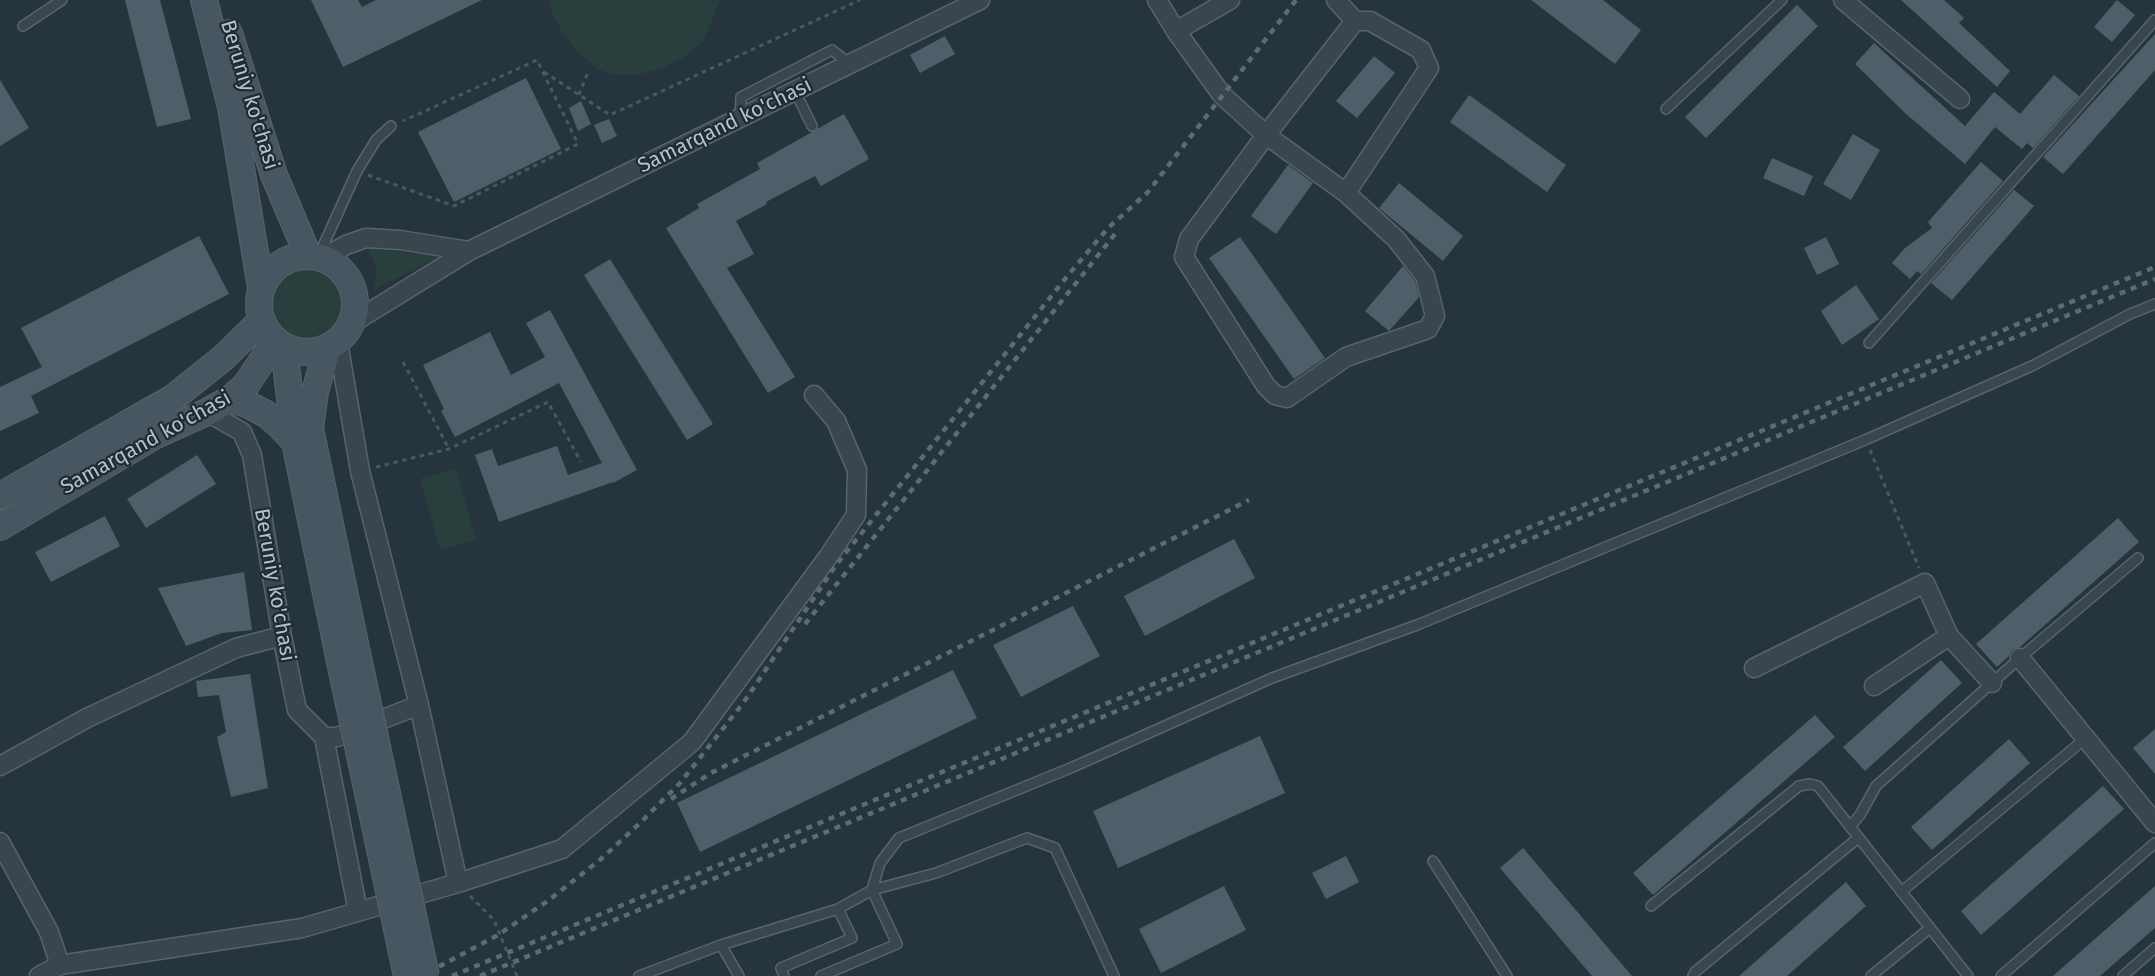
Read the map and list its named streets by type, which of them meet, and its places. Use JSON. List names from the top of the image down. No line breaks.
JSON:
{"streets":{"main road":["Beruniy ko'chasi","Samarqand ko'chasi"]},"crossings":[["Beruniy ko'chasi","Samarqand ko'chasi"]]}
